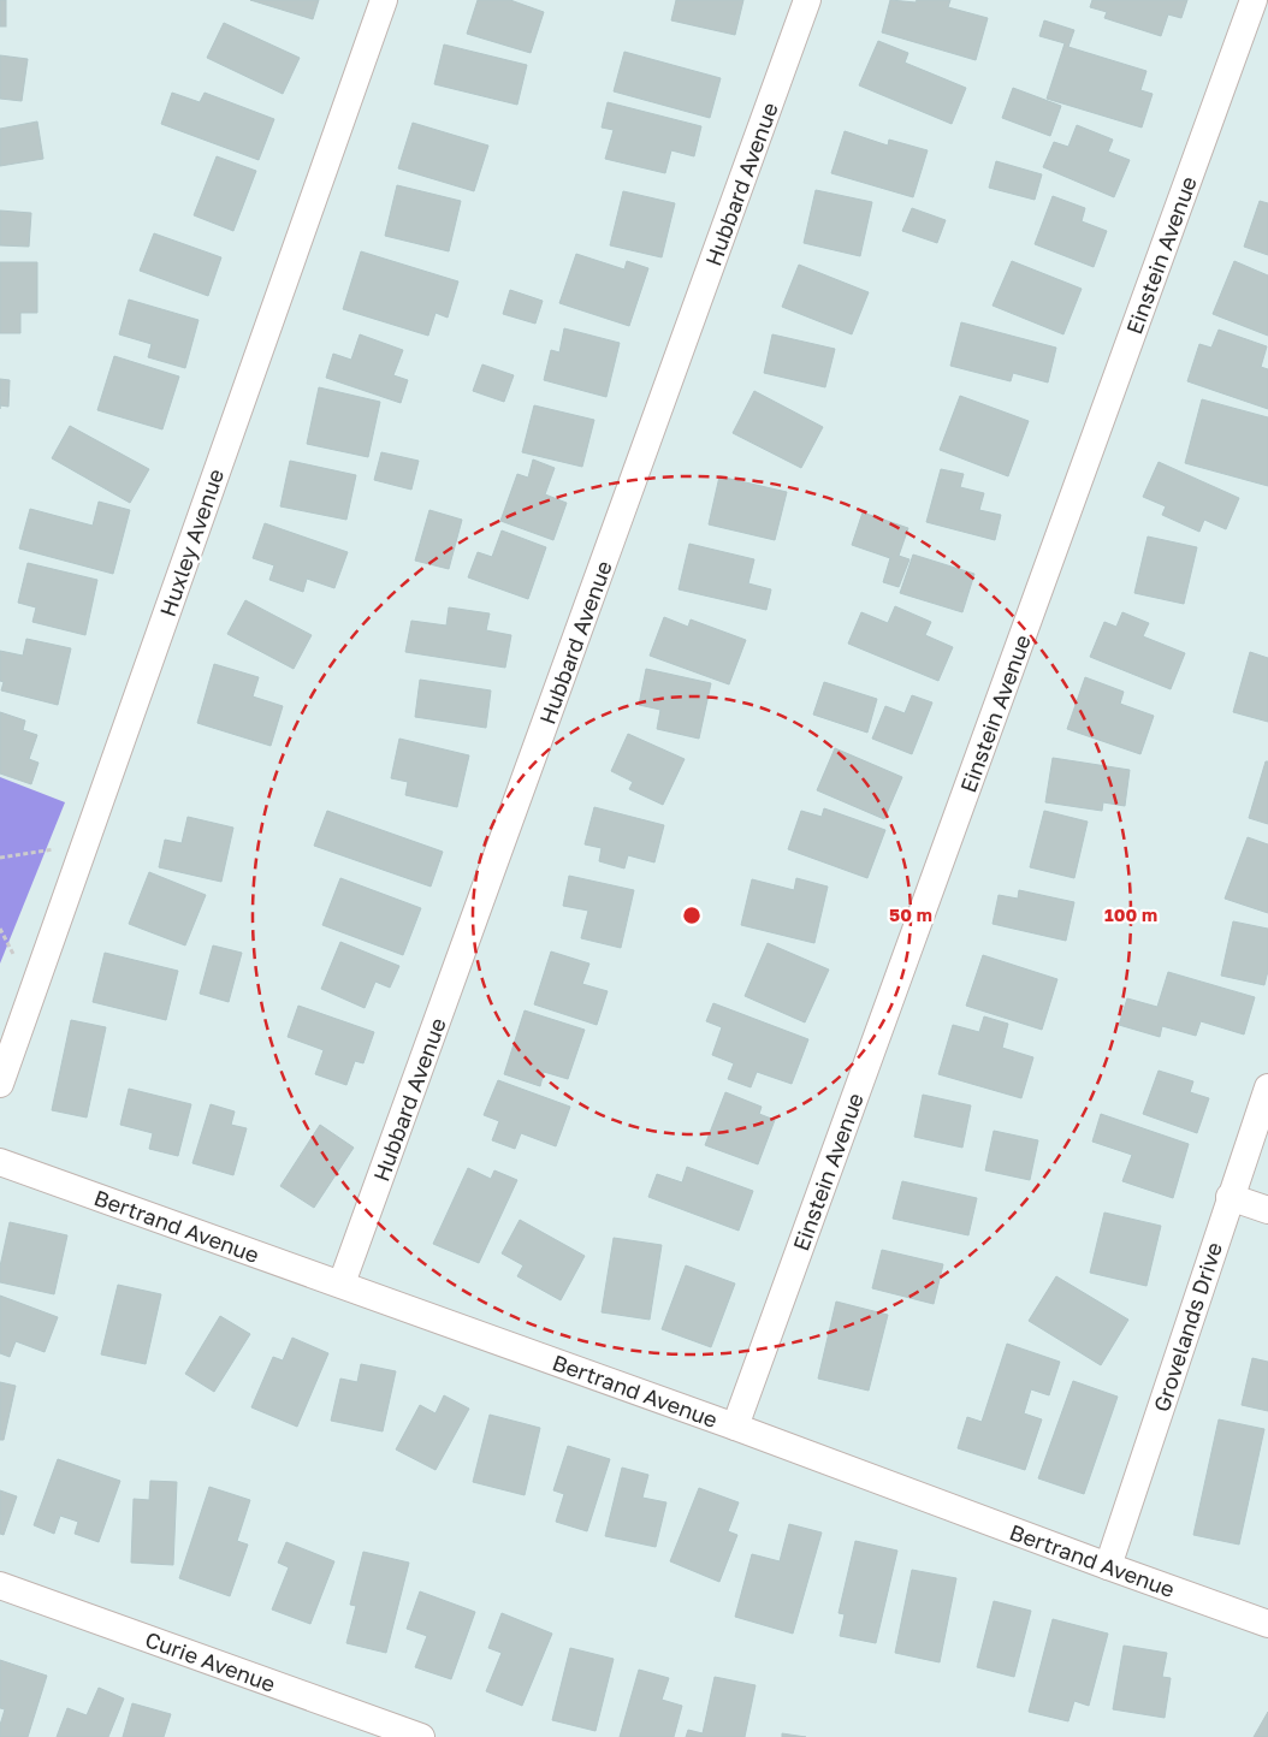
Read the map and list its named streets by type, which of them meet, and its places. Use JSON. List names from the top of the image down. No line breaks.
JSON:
{"streets":{"street":["Hubbard Avenue","Einstein Avenue","Huxley Avenue","Bertrand Avenue","Grovelands Drive","Curie Avenue"]},"crossings":[["Hubbard Avenue","Bertrand Avenue"],["Einstein Avenue","Bertrand Avenue"],["Bertrand Avenue","Grovelands Drive"]],"rings":["50 m","100 m"]}
